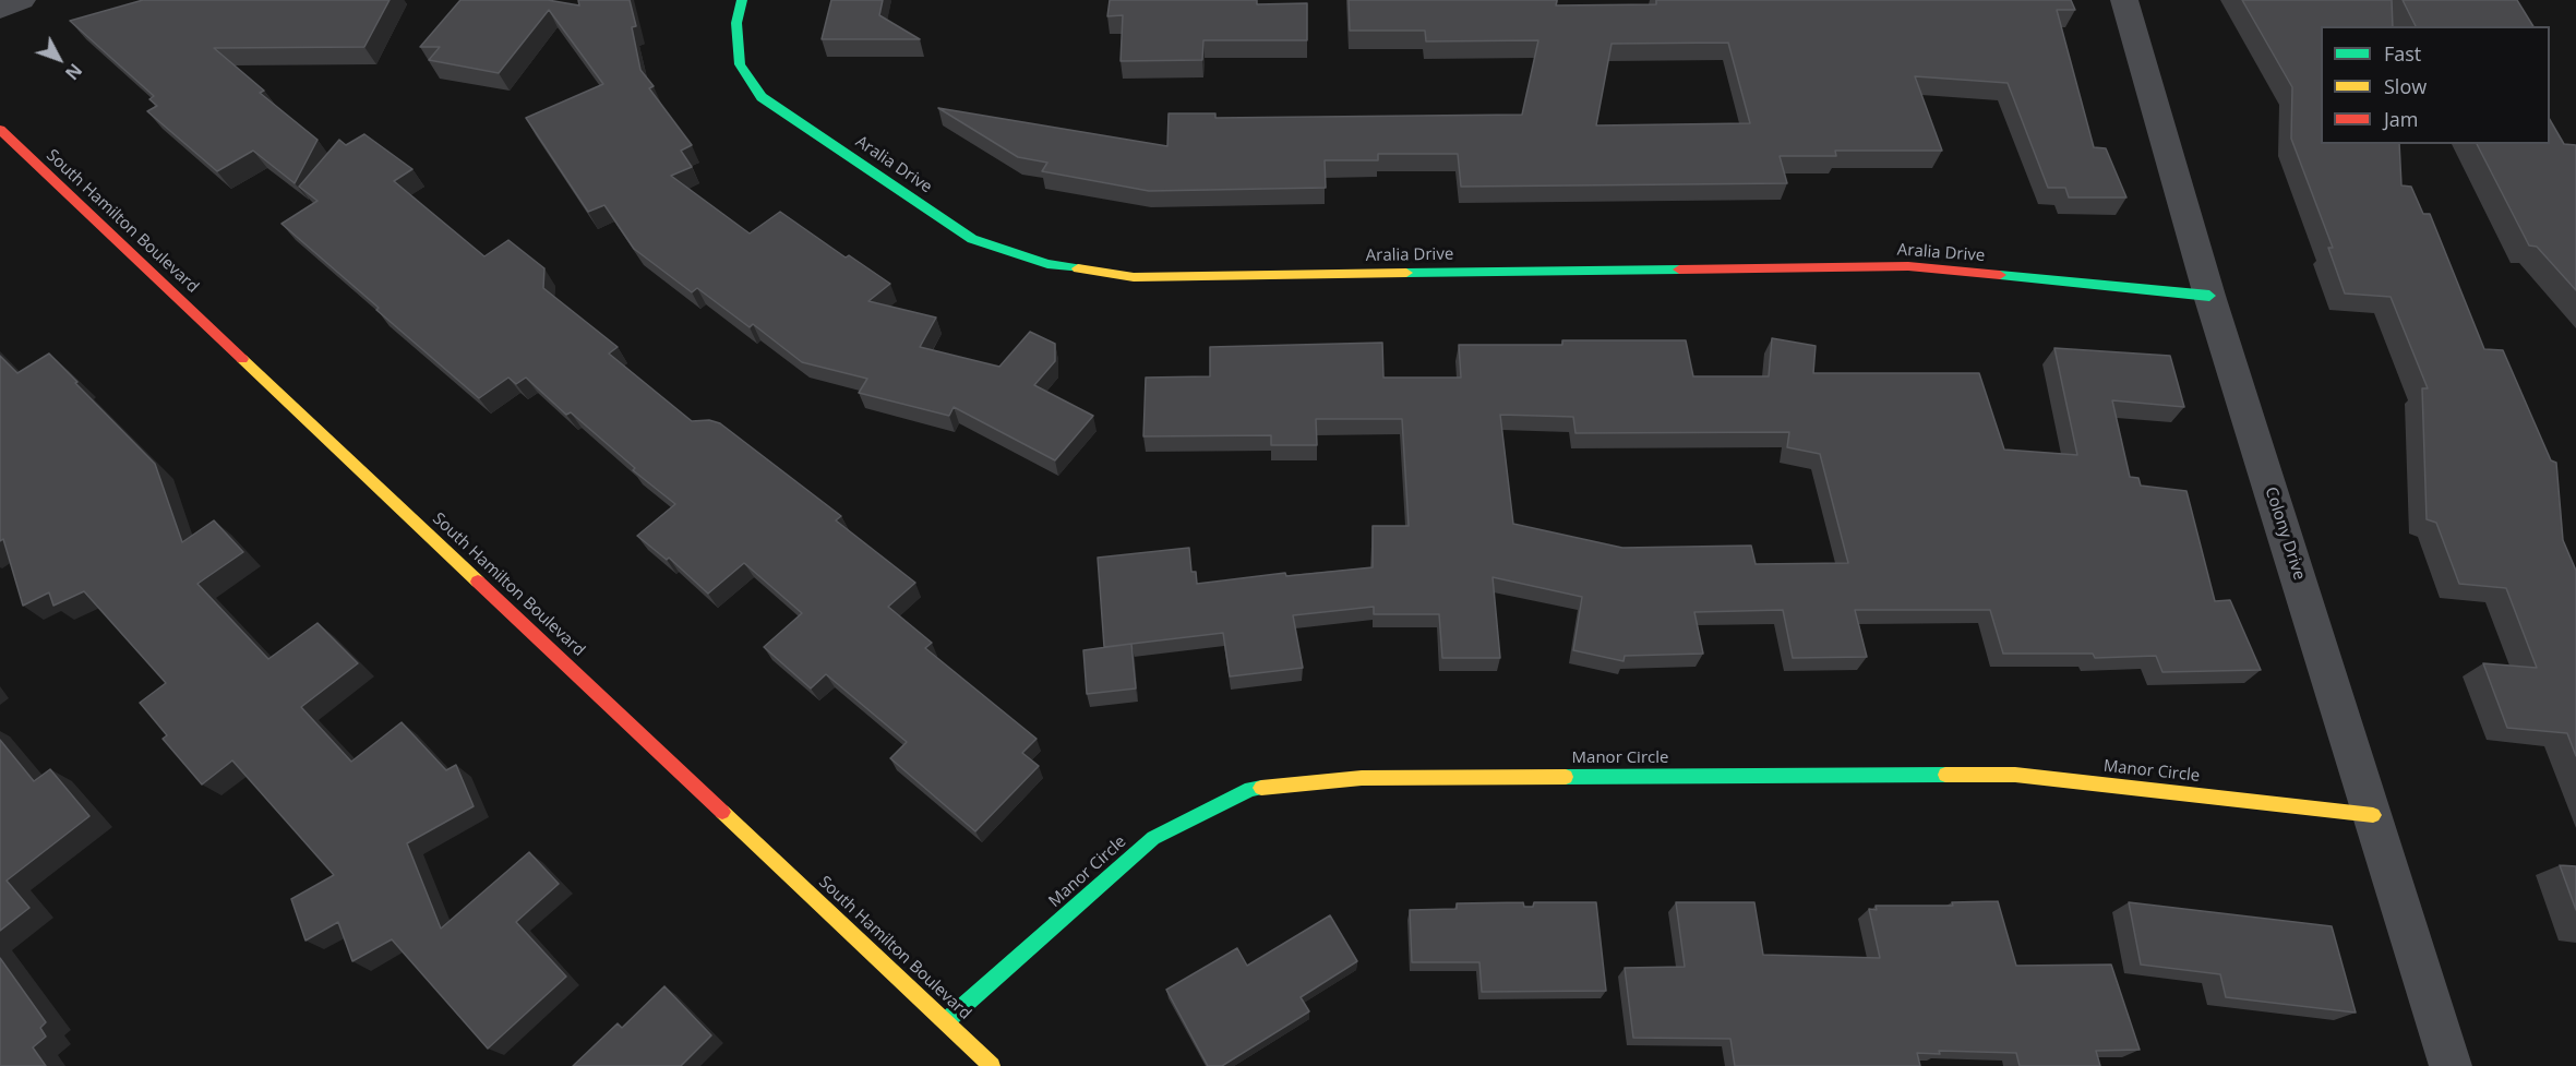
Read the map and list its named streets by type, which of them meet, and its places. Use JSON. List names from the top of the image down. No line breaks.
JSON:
{"streets":{"street":["Aralia Drive","South Hamilton Boulevard","Colony Drive","Manor Circle"]},"crossings":[["Aralia Drive","Colony Drive"],["South Hamilton Boulevard","Manor Circle"],["Colony Drive","Manor Circle"]],"legend":["Fast","Slow","Jam"],"north":"bottom right"}
